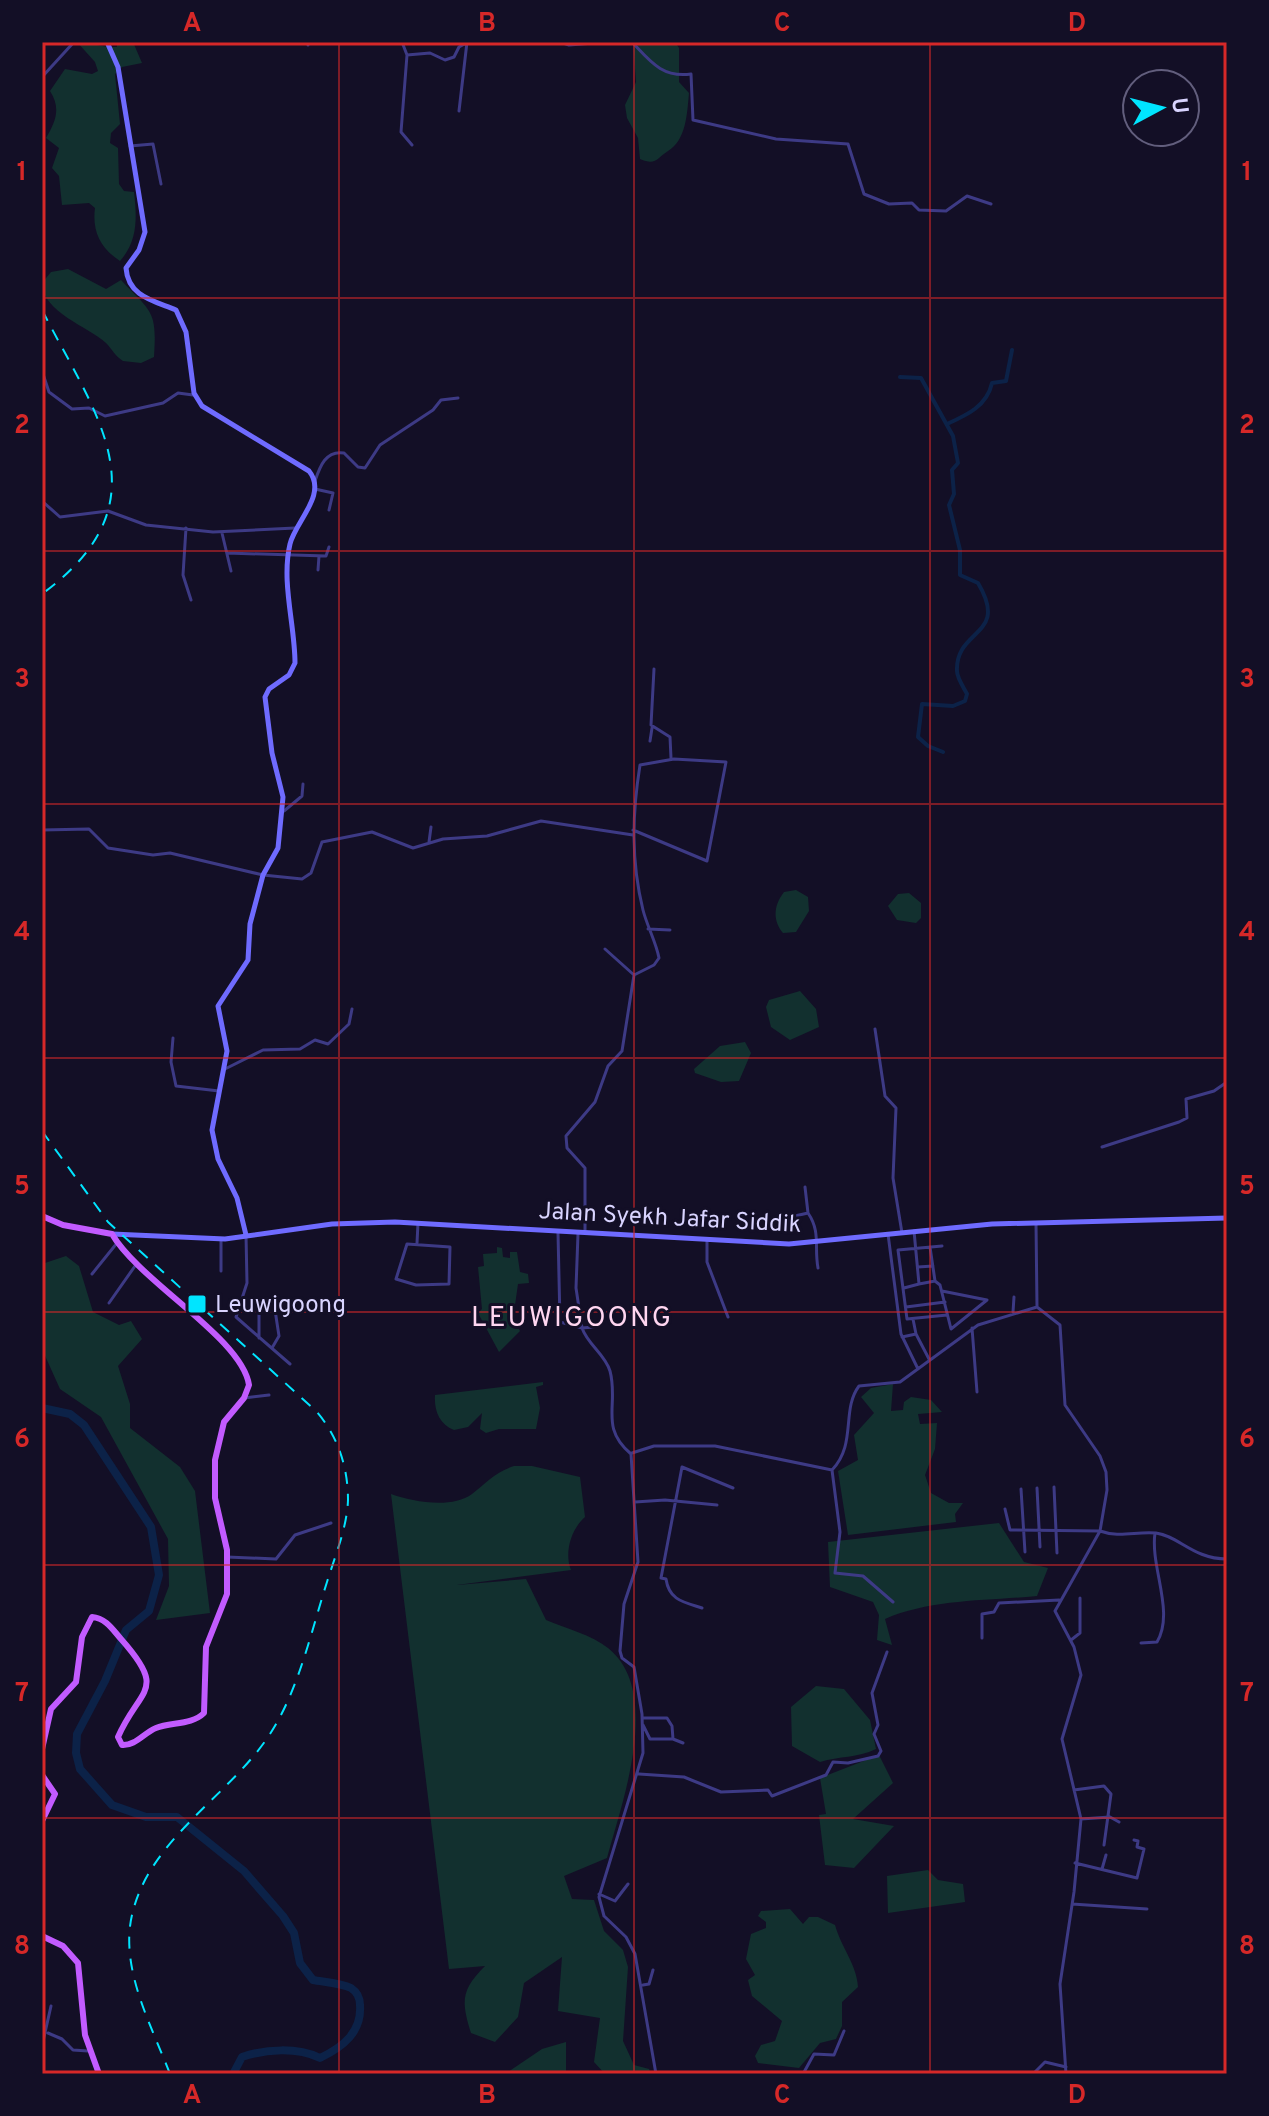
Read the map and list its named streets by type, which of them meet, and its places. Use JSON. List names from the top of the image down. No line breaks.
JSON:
{"streets":{"street":["Jalan Syekh Jafar Siddik"]},"districts":["LEUWIGOONG"],"places":{"transit":["Leuwigoong"]},"north":"right","grid":{"columns":["A","B","C","D"],"rows":["1","2","3","4","5","6","7","8"]}}
